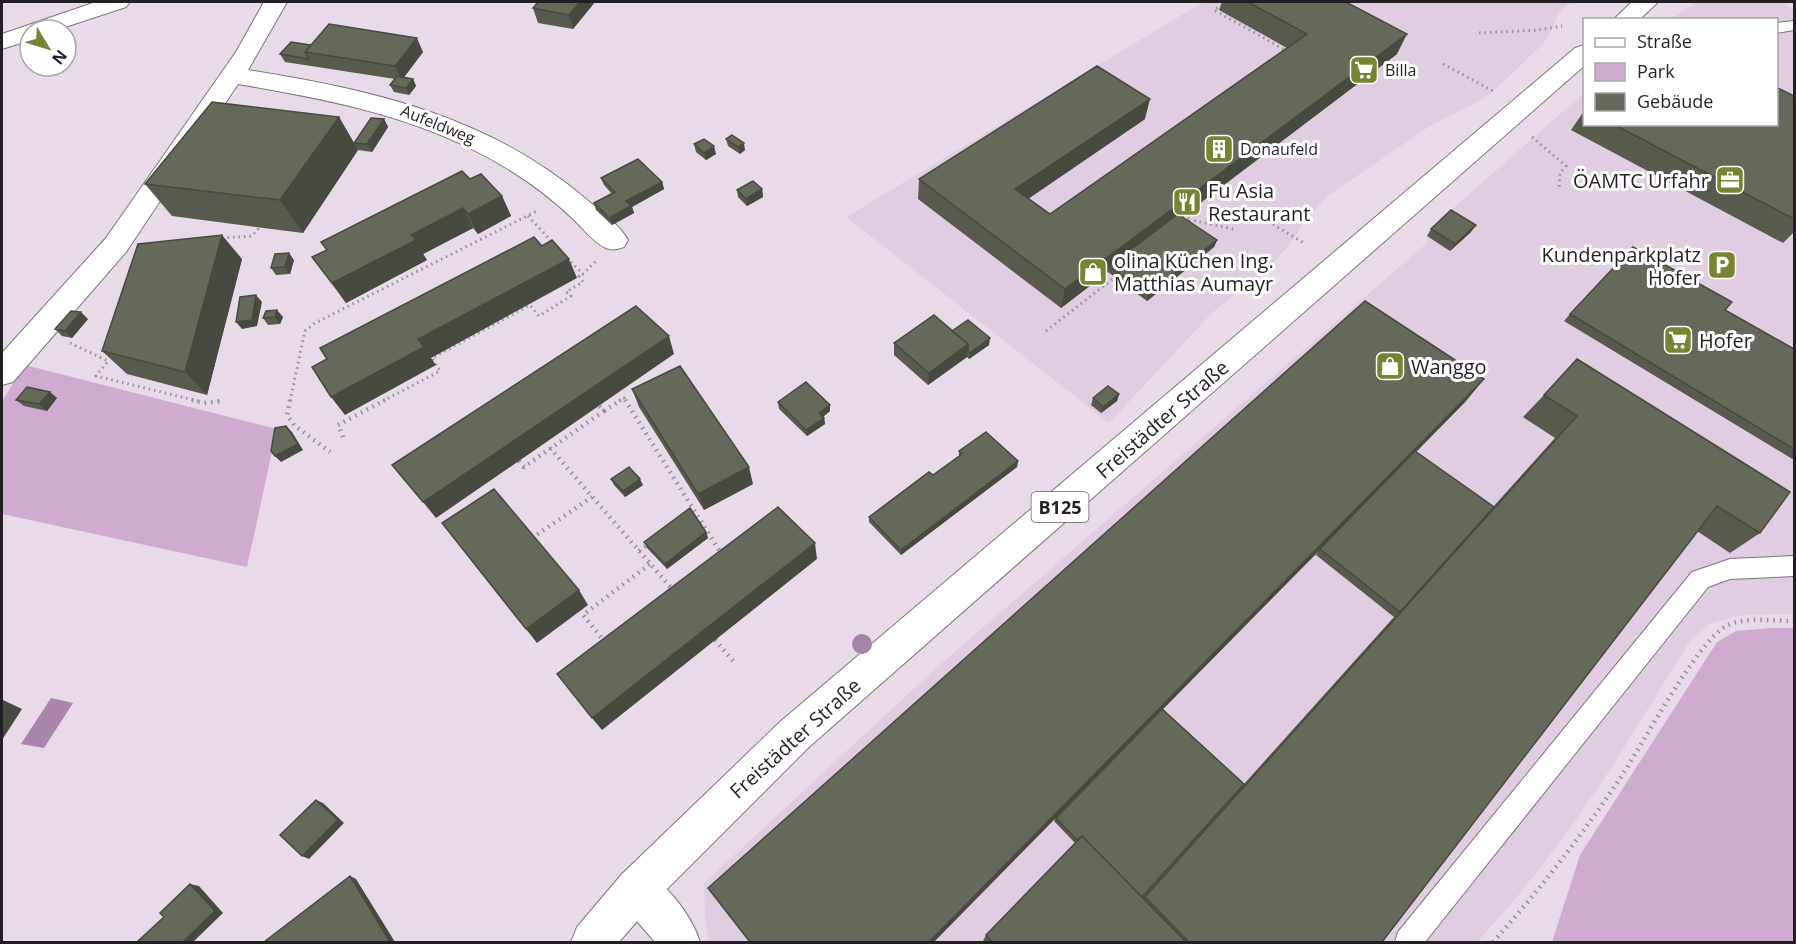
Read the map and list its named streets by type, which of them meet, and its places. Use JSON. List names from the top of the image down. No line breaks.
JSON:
{"streets":{"main road":["Aufeldweg","Freistädter Straße","B125"]},"places":{"supermarket":["Billa","Hofer"],"building":["Donaufeld"],"office":["ÖAMTC Urfahr"],"restaurant":["Fu Asia Restaurant"],"parking":["Kundenparkplatz Hofer"],"shop":["olina Küchen Ing. Matthias Aumayr","Wanggo"]},"legend":["Straße","Park","Gebäude"],"north":"bottom right"}
